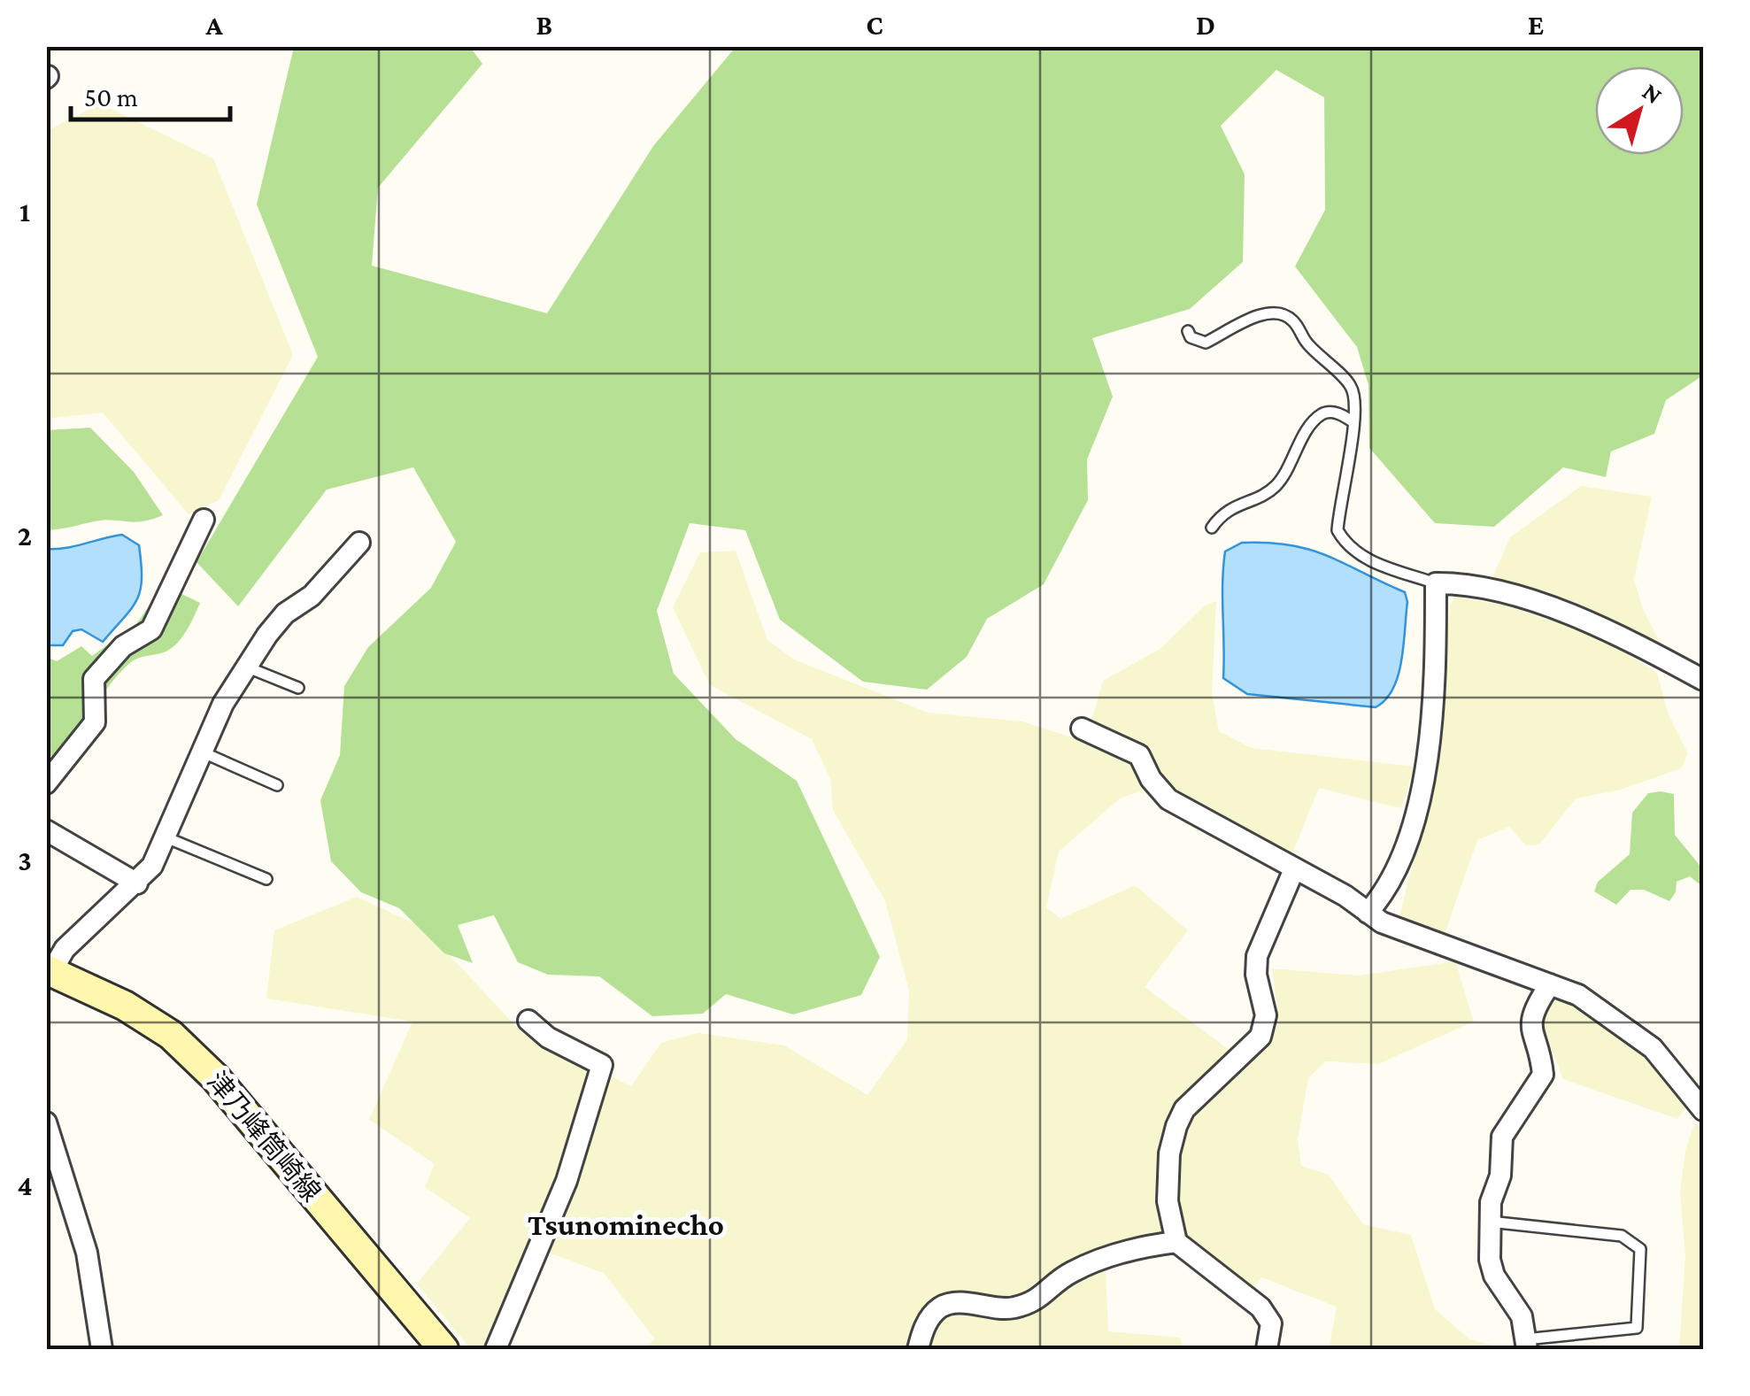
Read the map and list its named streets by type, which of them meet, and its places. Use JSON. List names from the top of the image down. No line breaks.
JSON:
{"streets":{"main road":["津乃峰筒崎線"]},"districts":["Tsunominecho"],"scale_bar":"50 m","north":"top right","grid":{"columns":["A","B","C","D","E"],"rows":["1","2","3","4"]}}
